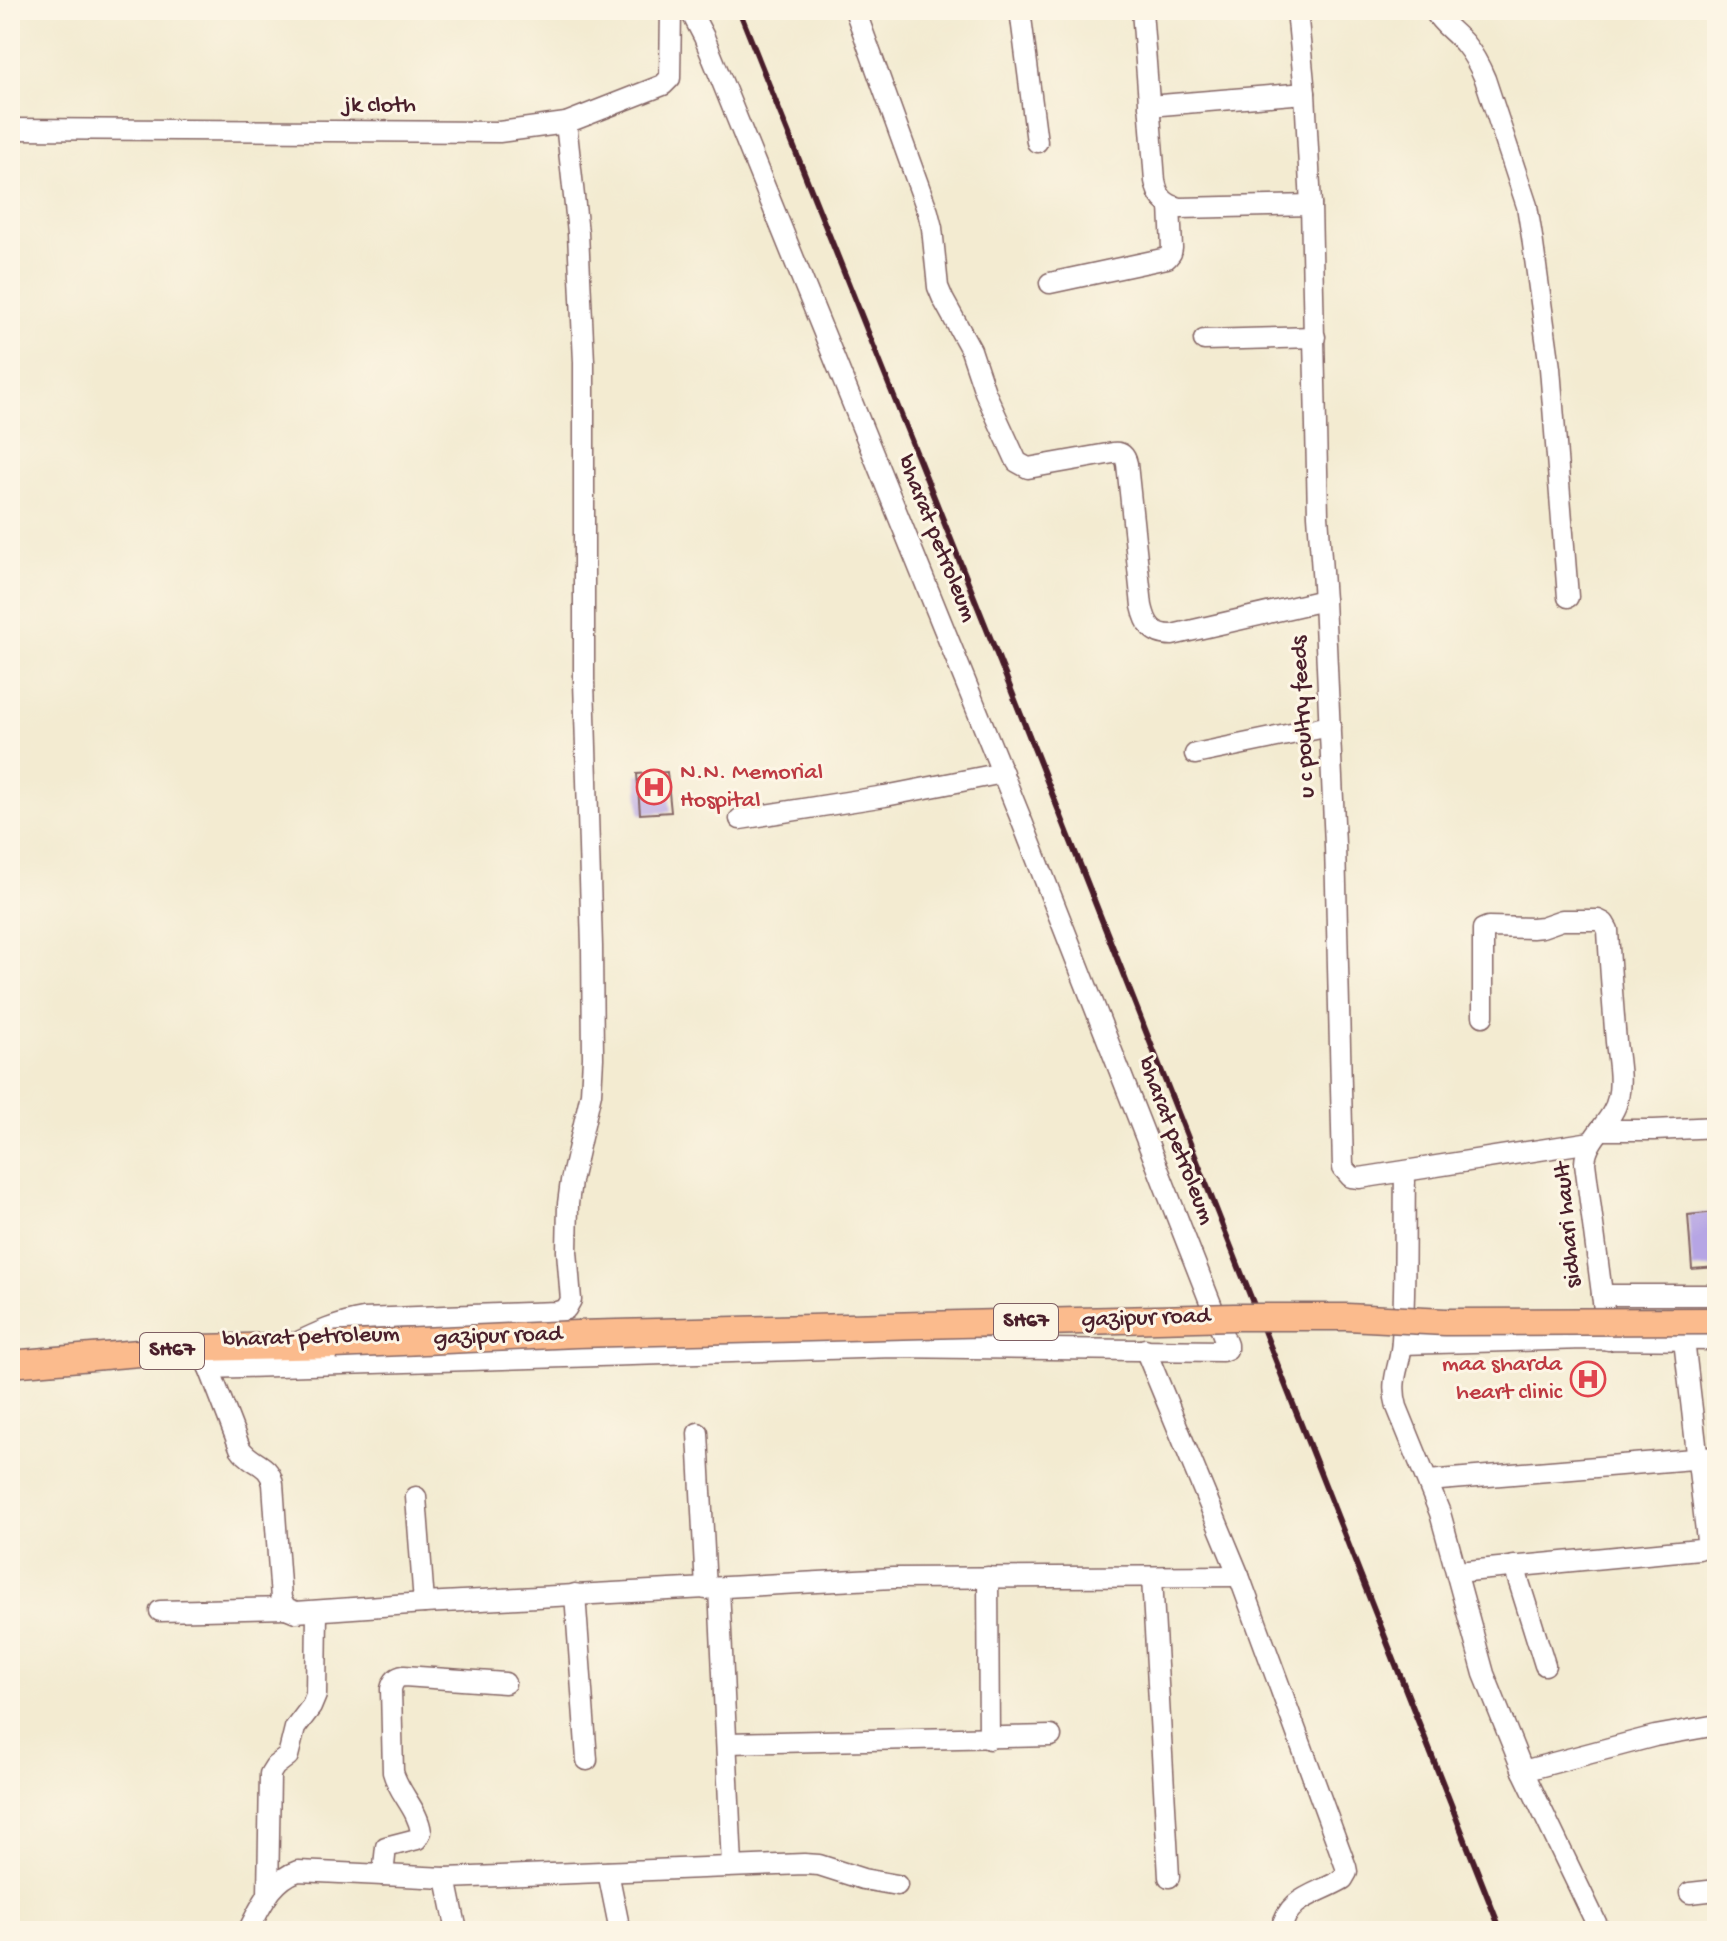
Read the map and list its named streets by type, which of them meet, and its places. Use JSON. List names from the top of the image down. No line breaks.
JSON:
{"streets":{"main road":["gazipur road","SH67"],"street":["jk cloth","bharat petroleum","u c poultry feeds","sidhari hault"]},"crossings":[["bharat petroleum","SH67"],["u c poultry feeds","sidhari hault"],["gazipur road","SH67"]],"places":{"hospital":["N.N. Memorial Hospital","maa sharda heart clinic"]}}
